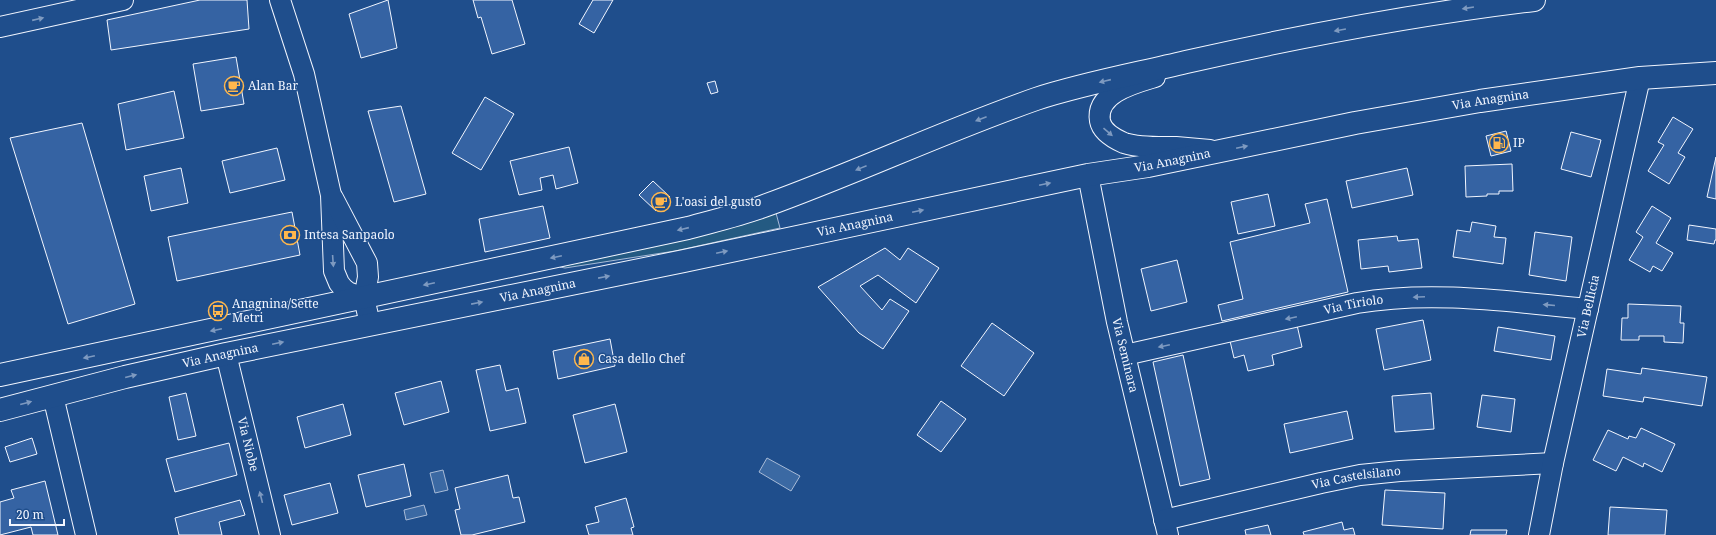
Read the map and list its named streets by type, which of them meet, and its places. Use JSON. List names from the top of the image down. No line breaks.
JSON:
{"streets":{"main road":["Via Anagnina"],"street":["Via Tiriolo","Via Bellicia","Via Seminara","Via Niobe","Via Castelsilano"]},"crossings":[["Via Anagnina","Via Bellicia"],["Via Anagnina","Via Seminara"],["Via Anagnina","Via Niobe"],["Via Tiriolo","Via Bellicia"],["Via Tiriolo","Via Seminara"],["Via Bellicia","Via Castelsilano"],["Via Seminara","Via Castelsilano"]],"one_way":["Via Tiriolo"],"places":{"cafe":["Alan Bar","L'oasi del gusto"],"fuel station":["IP"],"bank":["Intesa Sanpaolo"],"bus stop":["Anagnina/Sette Metri"],"shop":["Casa dello Chef"]},"scale_bar":"20 m"}
